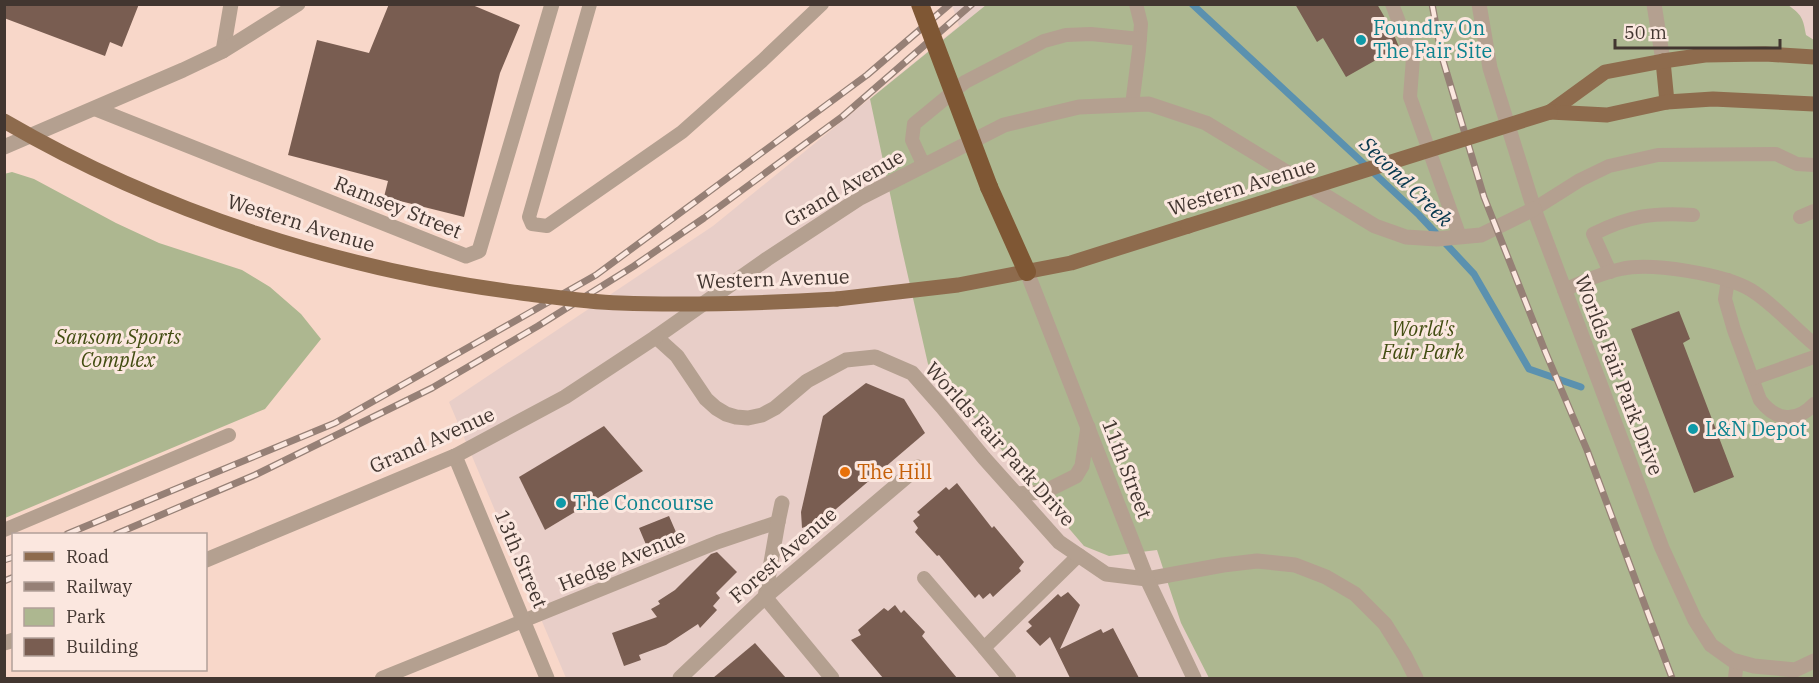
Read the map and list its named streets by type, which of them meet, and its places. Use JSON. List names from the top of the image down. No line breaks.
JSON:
{"streets":{"main road":["Western Avenue"],"street":["Grand Avenue","Ramsey Street","Worlds Fair Park Drive","11th Street","Forest Avenue","13th Street"],"lane":["Hedge Avenue"]},"crossings":[["Western Avenue","11th Street"],["Grand Avenue","Worlds Fair Park Drive"],["Grand Avenue","13th Street"],["Worlds Fair Park Drive","11th Street"],["13th Street","Hedge Avenue"]],"water":["Second Creek"],"parks":["World's Fair Park","Sansom Sports Complex"],"places":["Foundry On The Fair Site","L&N Depot","The Hill","The Concourse"],"legend":["Road","Railway","Park","Building"],"scale_bar":"50 m"}
